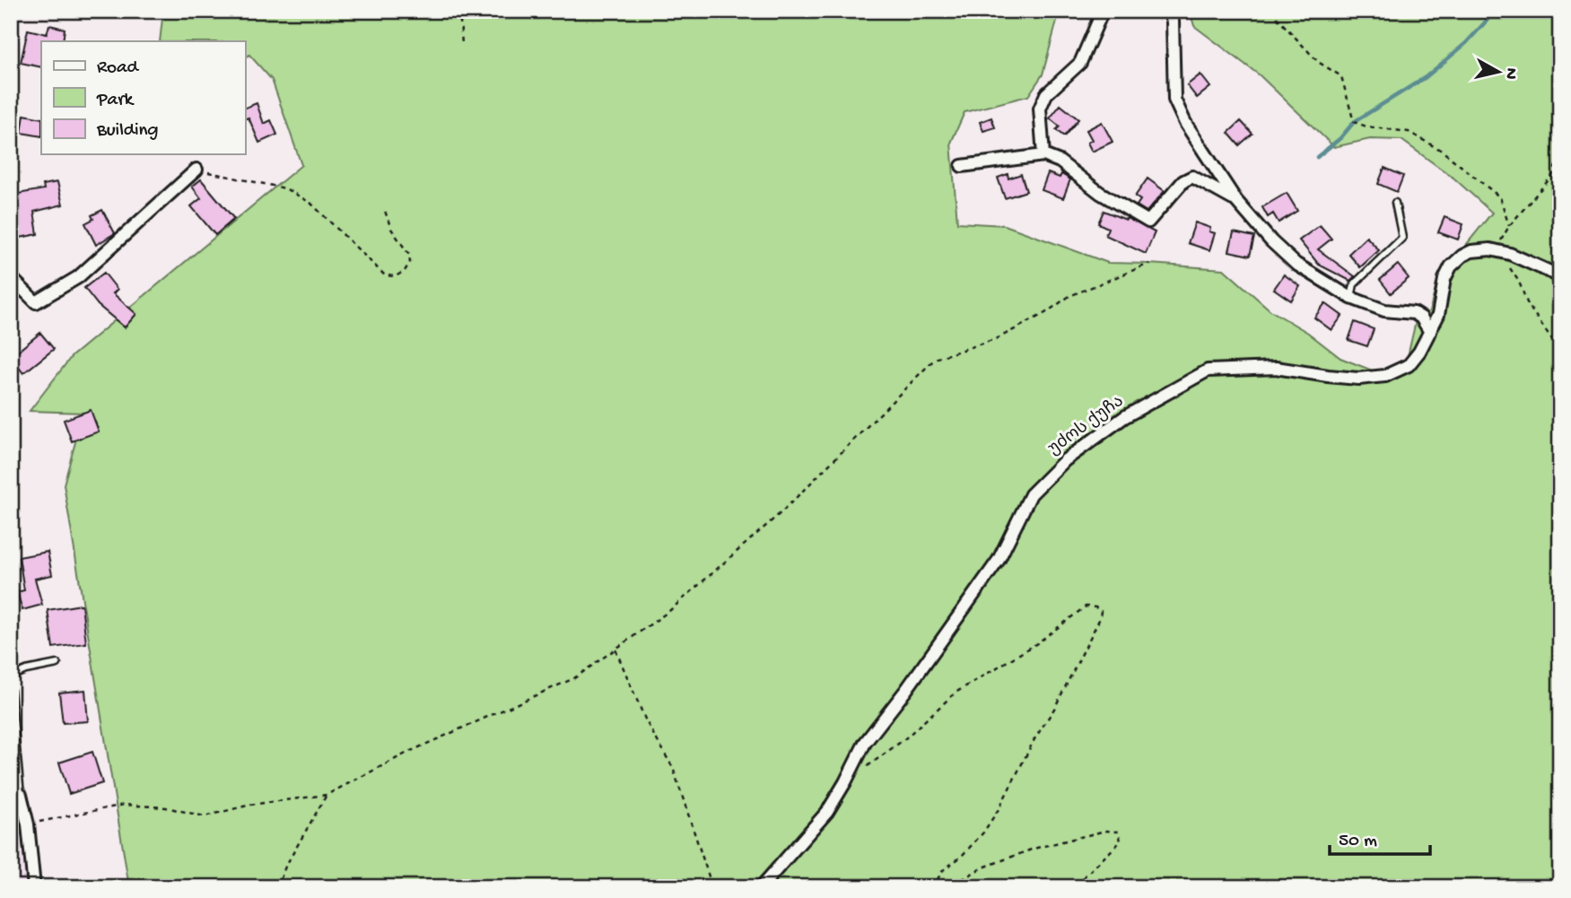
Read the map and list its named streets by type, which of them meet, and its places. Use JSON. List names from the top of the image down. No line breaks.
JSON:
{"streets":{"street":["უძოს ქუჩა"]},"legend":["Road","Park","Building"],"scale_bar":"50 m","north":"right"}
